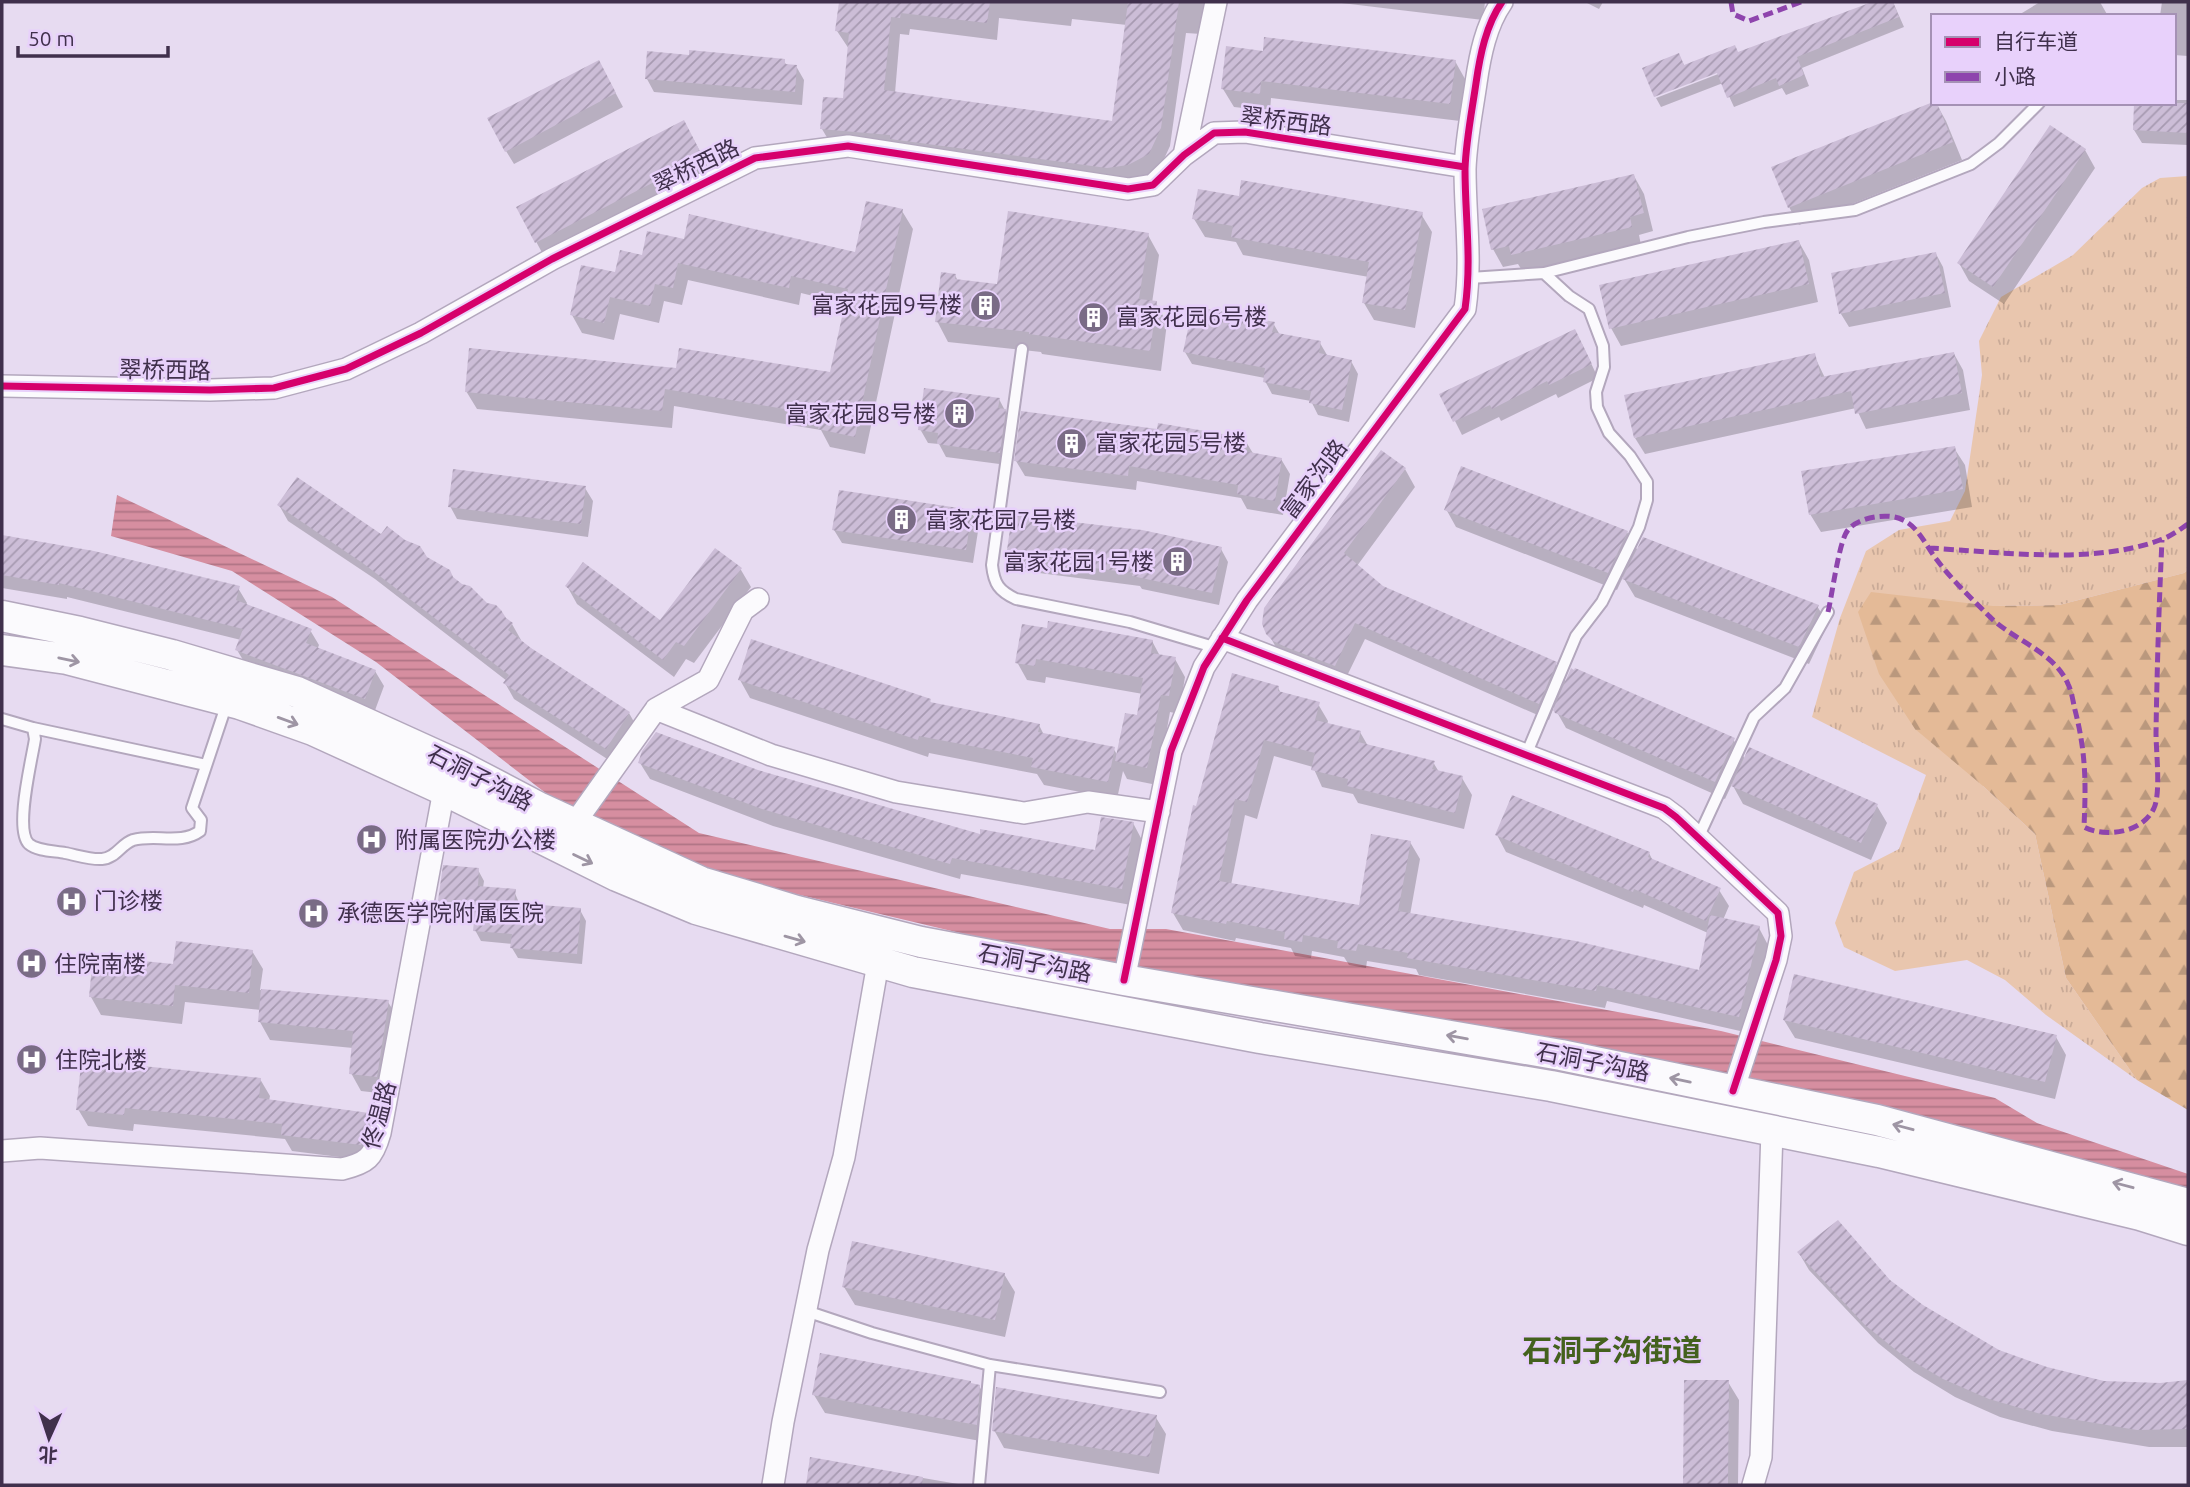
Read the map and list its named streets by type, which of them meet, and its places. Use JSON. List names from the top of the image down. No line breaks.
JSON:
{"streets":{"main road":["石洞子沟路"],"street":["翠桥西路","富家沟路","佟温路"]},"crossings":[["翠桥西路","富家沟路"],["富家沟路","石洞子沟路"],["石洞子沟路","佟温路"]],"districts":["石洞子沟街道"],"places":{"building":["富家花园9号楼","富家花园6号楼","富家花园8号楼","富家花园5号楼","富家花园7号楼","富家花园1号楼"],"hospital":["附属医院办公楼","门诊楼","承德医学院附属医院","住院南楼","住院北楼"]},"legend":["自行车道","小路"],"scale_bar":"50 m","north":"bottom"}
